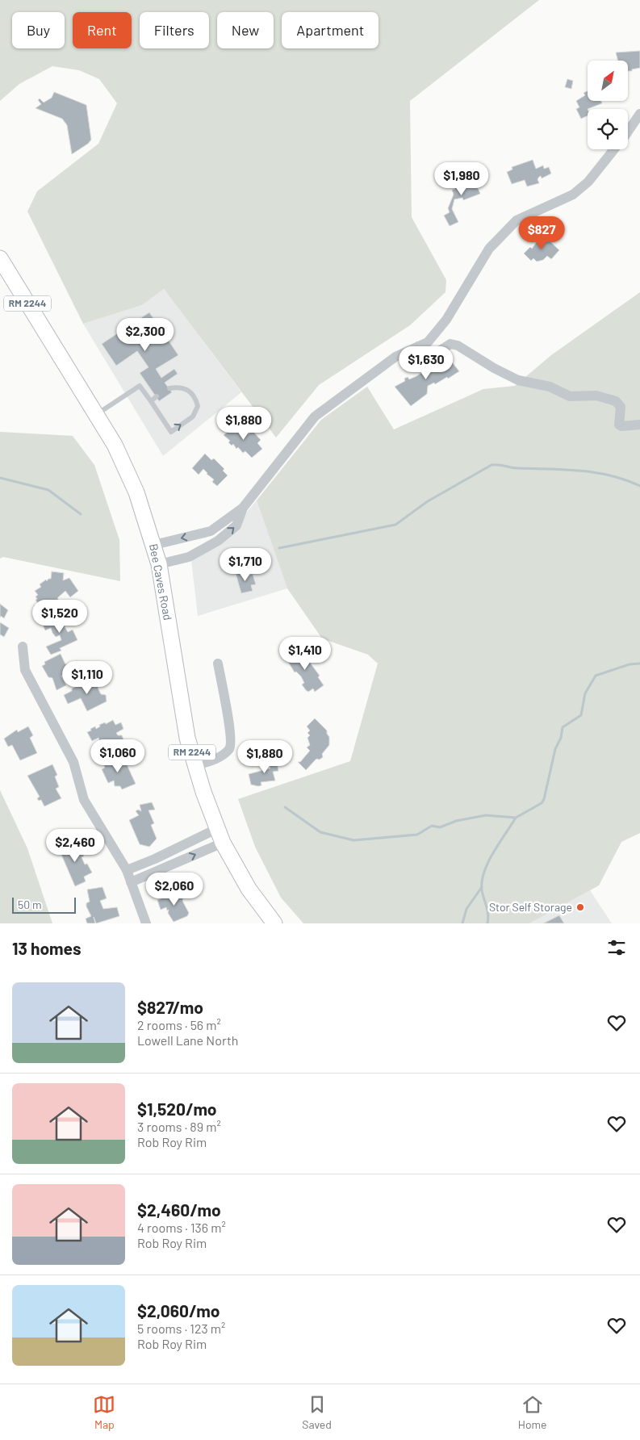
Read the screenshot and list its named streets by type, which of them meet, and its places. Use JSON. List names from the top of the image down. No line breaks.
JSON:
{"streets":{"main road":["RM 2244","Bee Caves Road"]},"places":["Stor Self Storage"],"scale_bar":"50 m","north":"top right","page":{"chip":["Buy","Rent","Filters","New","Apartment"],"price":["$1,980","$827","$2,300","$1,630","$1,880","$1,710","$1,520","$1,410","$1,110","$1,060","$1,880","$2,460","$2,060"],"scale":"50 m","heading":"13 homes","list":[{"name":"$827/mo","note":"2 rooms · 56 m² · Lowell Lane North"},{"name":"$1,520/mo","note":"3 rooms · 89 m² · Rob Roy Rim"},{"name":"$2,460/mo","note":"4 rooms · 136 m² · Rob Roy Rim"},{"name":"$2,060/mo","note":"5 rooms · 123 m² · Rob Roy Rim"}],"tabs":["Map","Saved","Home"]}}
